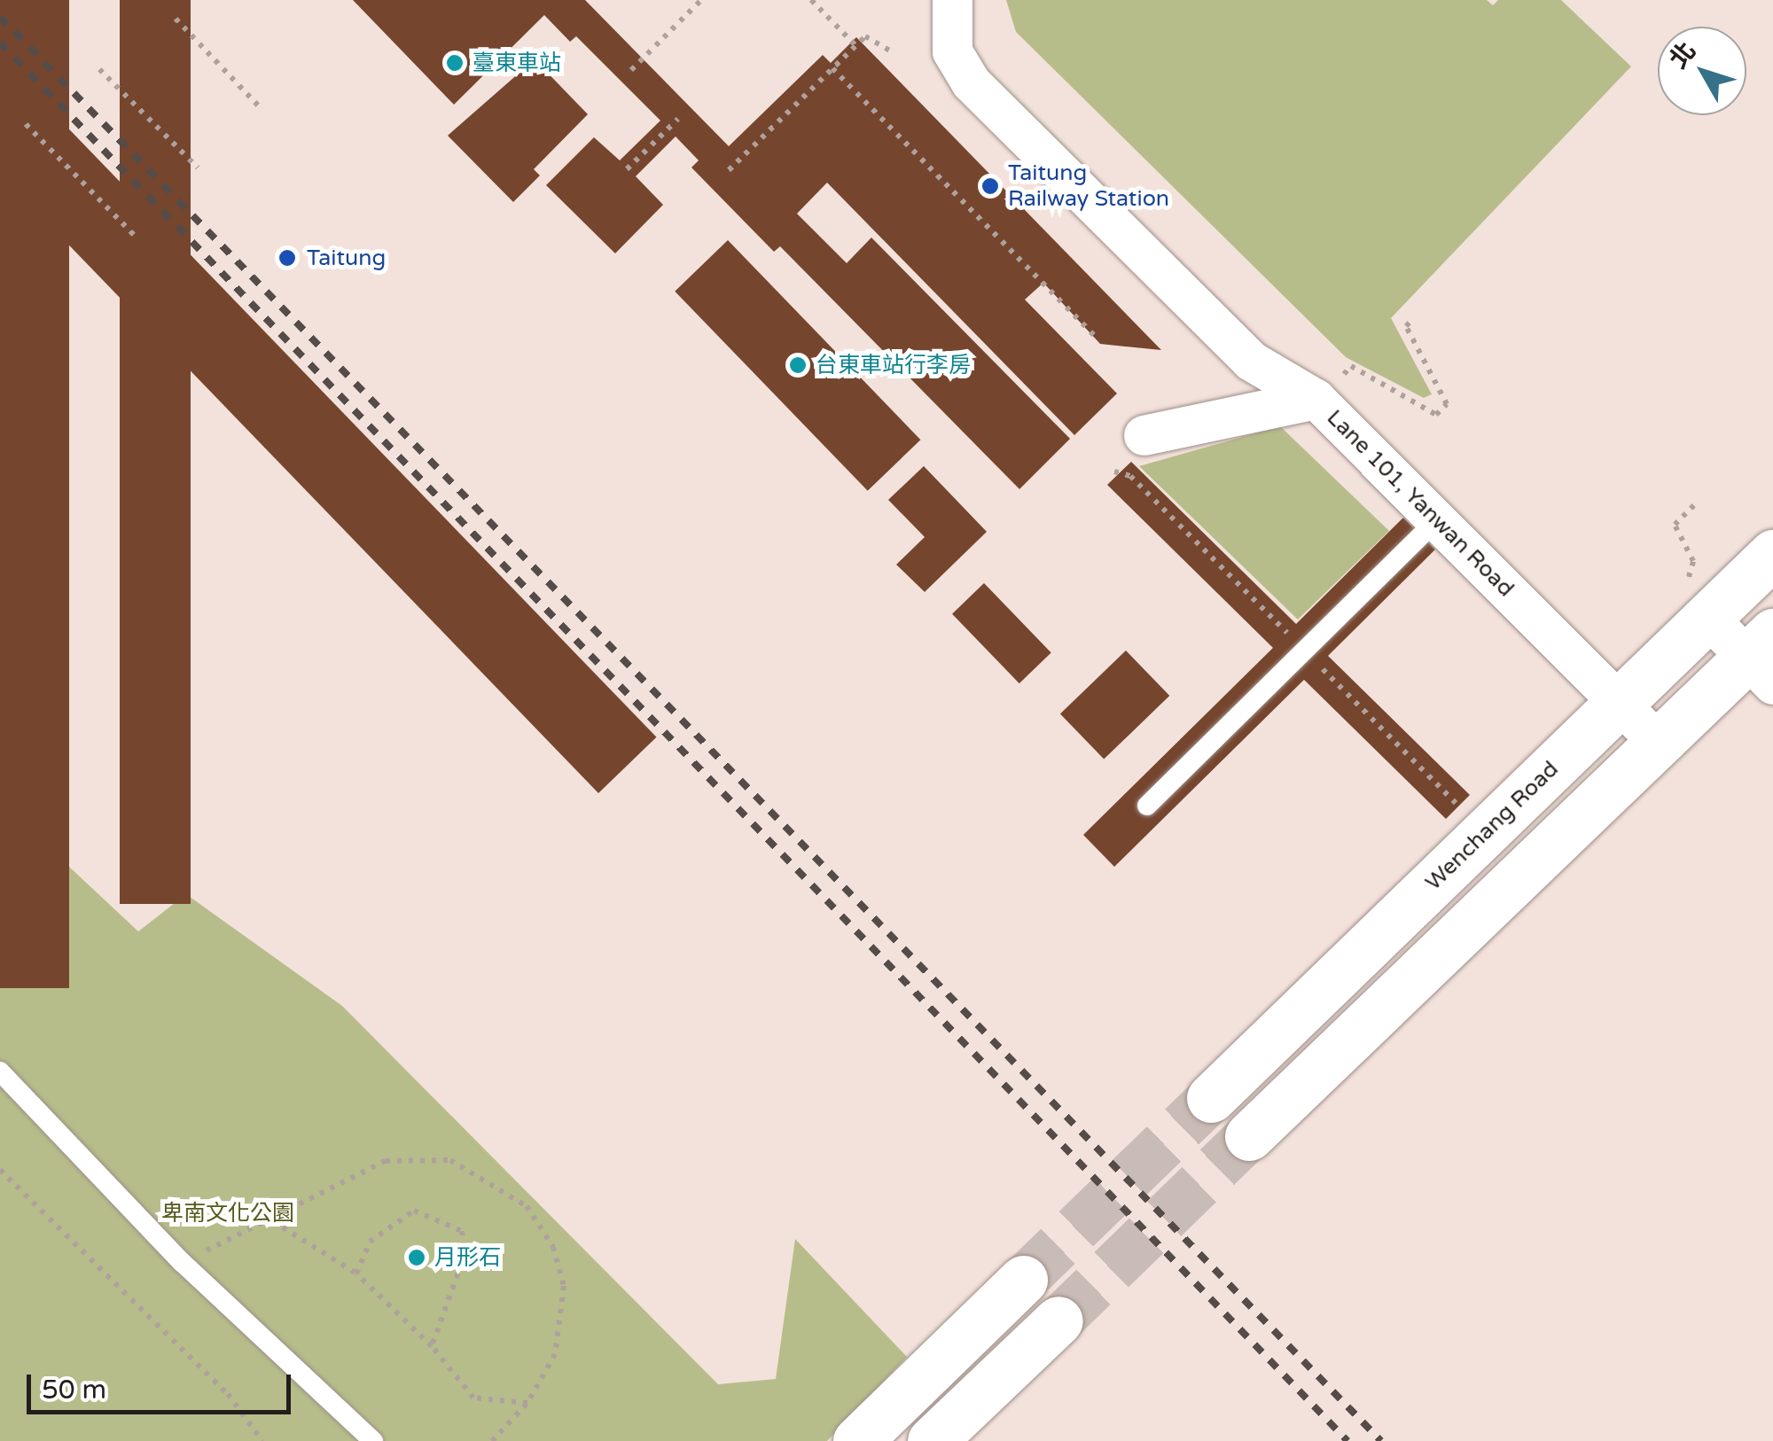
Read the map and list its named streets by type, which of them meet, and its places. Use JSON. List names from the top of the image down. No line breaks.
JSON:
{"streets":{"street":["Lane 101, Yanwan Road","Wenchang Road"]},"crossings":[["Lane 101, Yanwan Road","Wenchang Road"]],"parks":["卑南文化公園"],"places":["臺東車站","Taitung Railway Station","Taitung","台東車站行李房","月形石"],"scale_bar":"50 m","north":"top left"}
